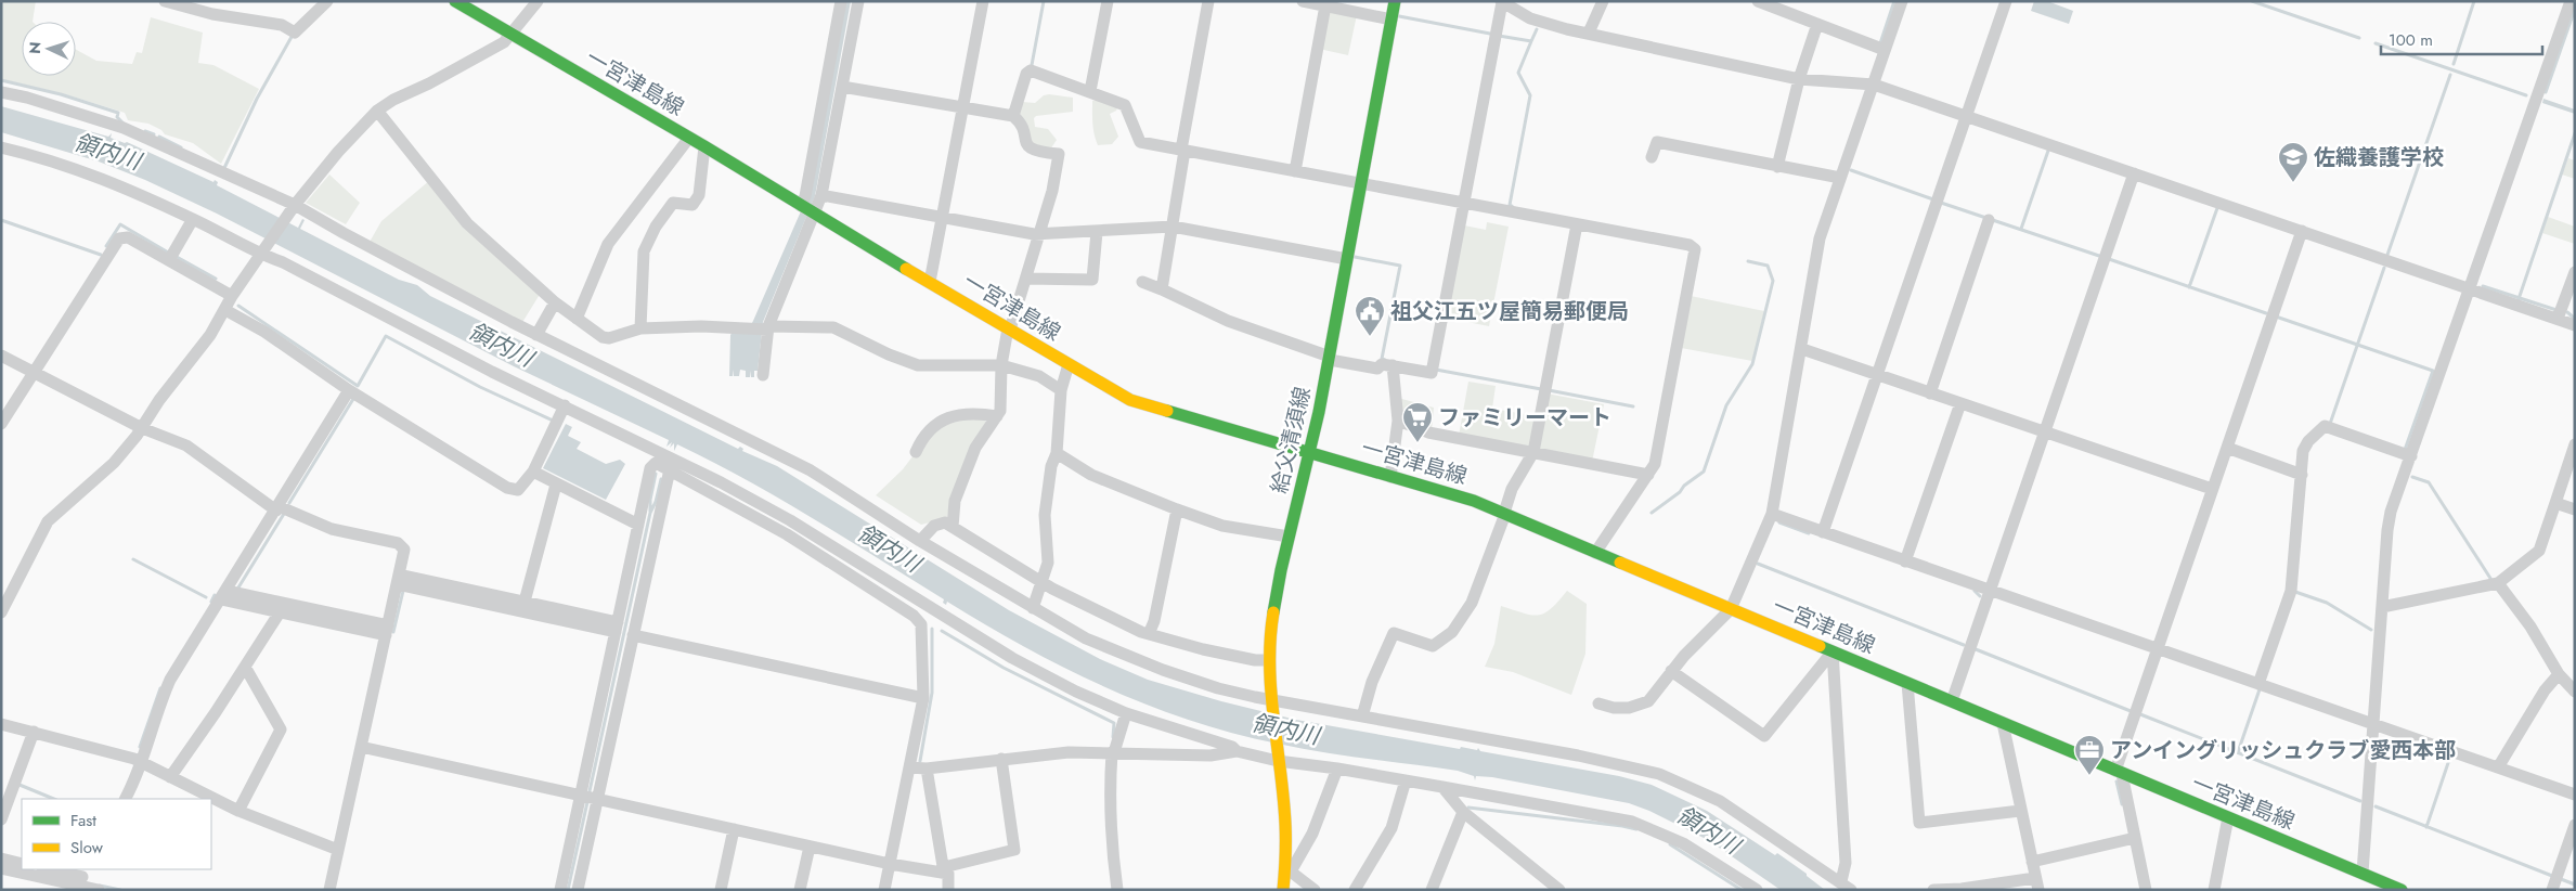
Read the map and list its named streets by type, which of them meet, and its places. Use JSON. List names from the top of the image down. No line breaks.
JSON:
{"streets":{"main road":["一宮津島線","給父清須線"]},"crossings":[["一宮津島線","給父清須線"]],"water":["領内川"],"places":{"school or university":["佐織養護学校"],"public building":["祖父江五ツ屋簡易郵便局"],"supermarket":["ファミリーマート"],"office":["アンイングリッシュクラブ愛西本部"]},"legend":["Fast","Slow"],"scale_bar":"100 m","north":"left"}
